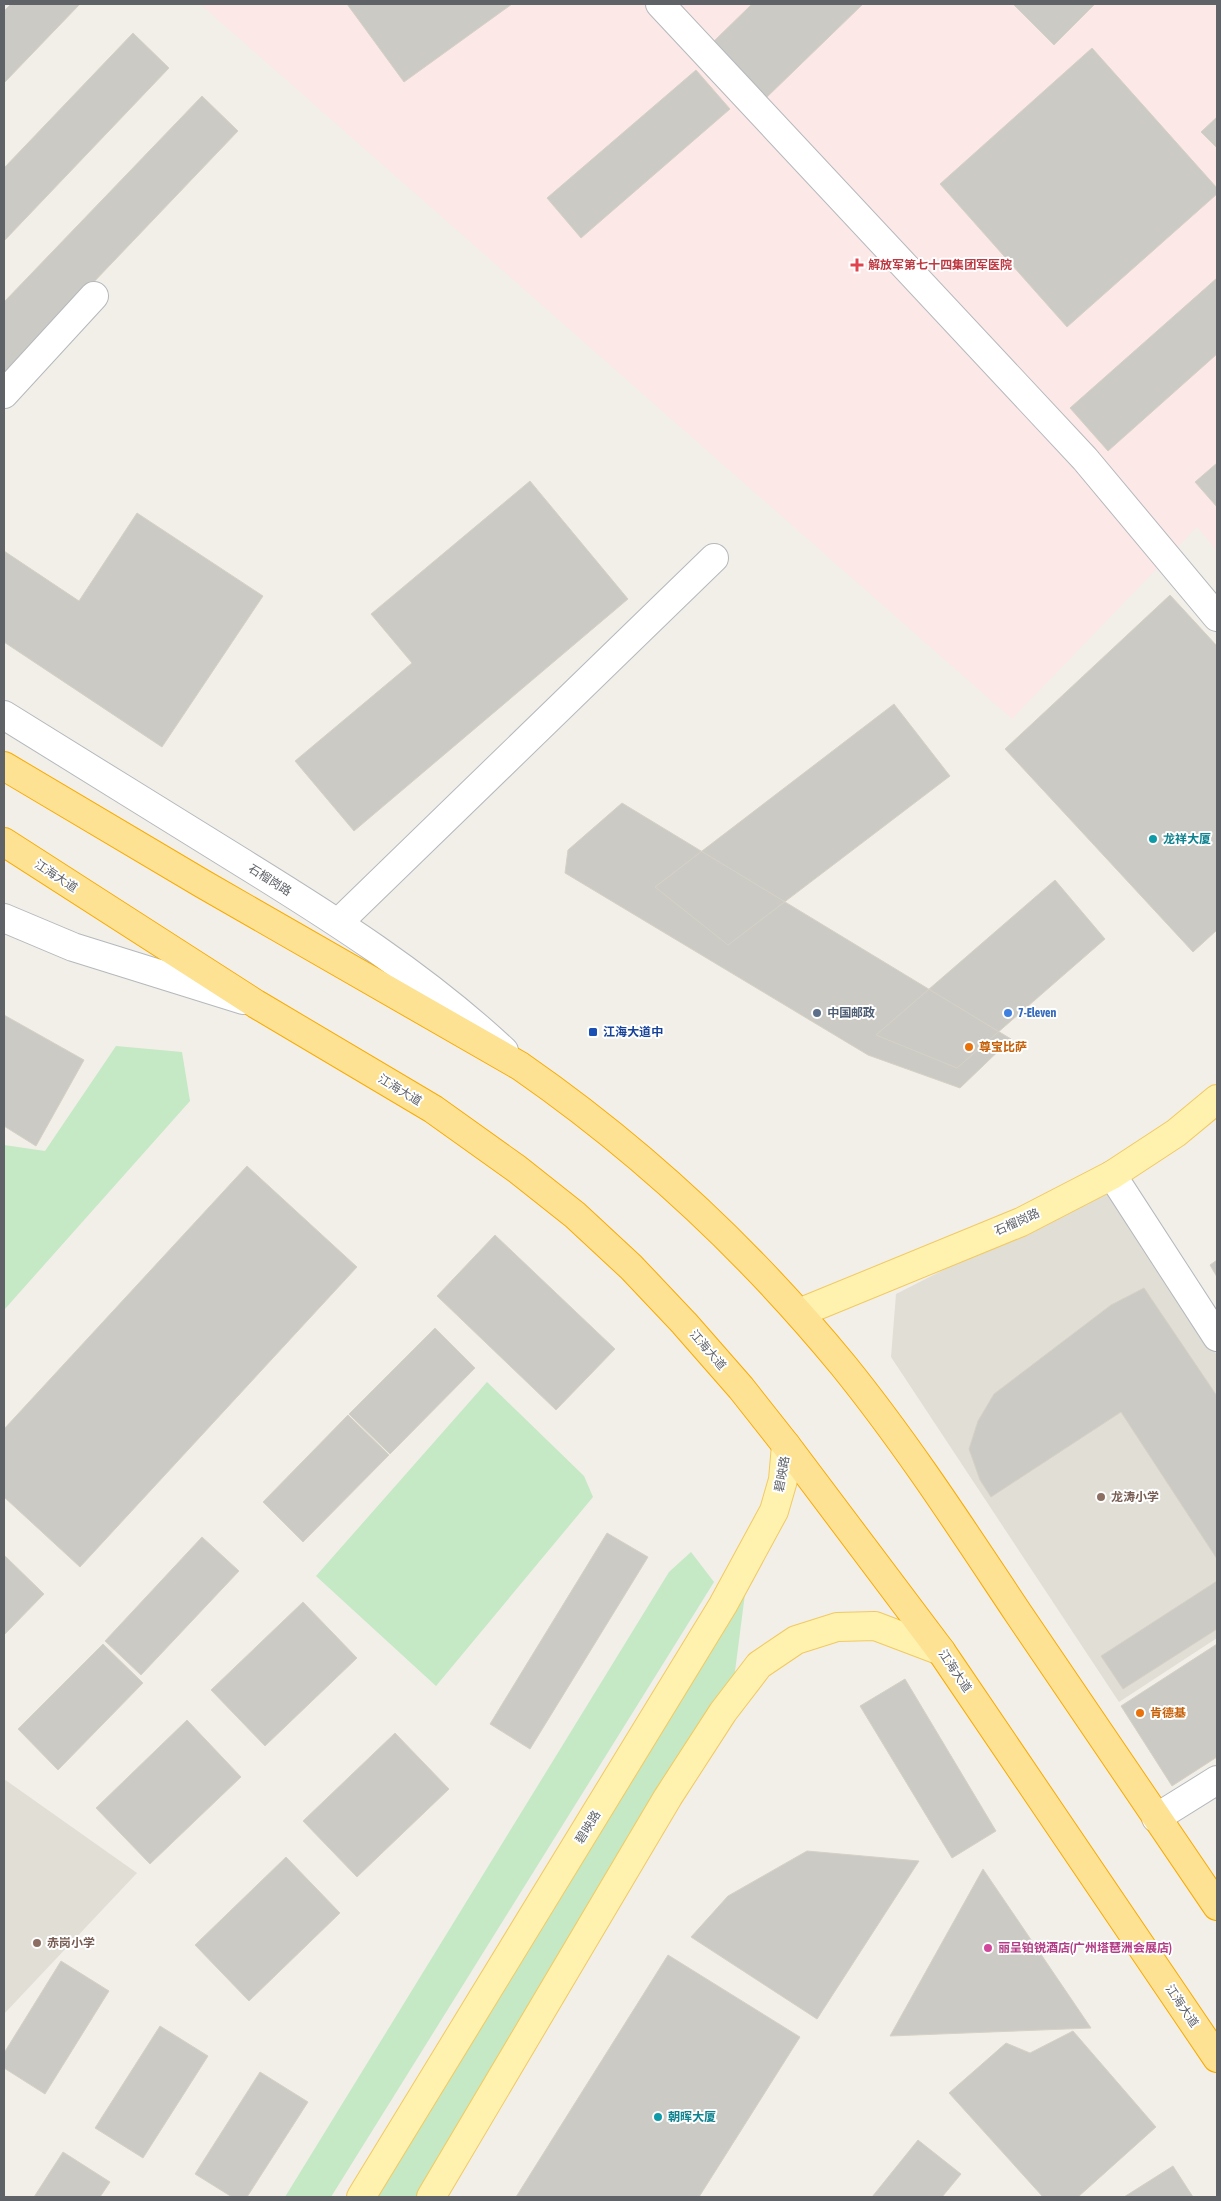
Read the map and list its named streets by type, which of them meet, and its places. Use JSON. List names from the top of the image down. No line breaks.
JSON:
{"streets":{"highway":["江海大道"],"main road":["石榴岗路","碧映路"]},"crossings":[["江海大道","碧映路"]],"places":{"health":["解放军第七十四集团军医院"],"other":["龙祥大厦","中国邮政","7-Eleven","尊宝比萨","龙涛小学","肯德基","赤岗小学","丽呈铂锐酒店(广州塔琶洲会展店)","朝晖大厦"],"transit":["江海大道中"]}}
